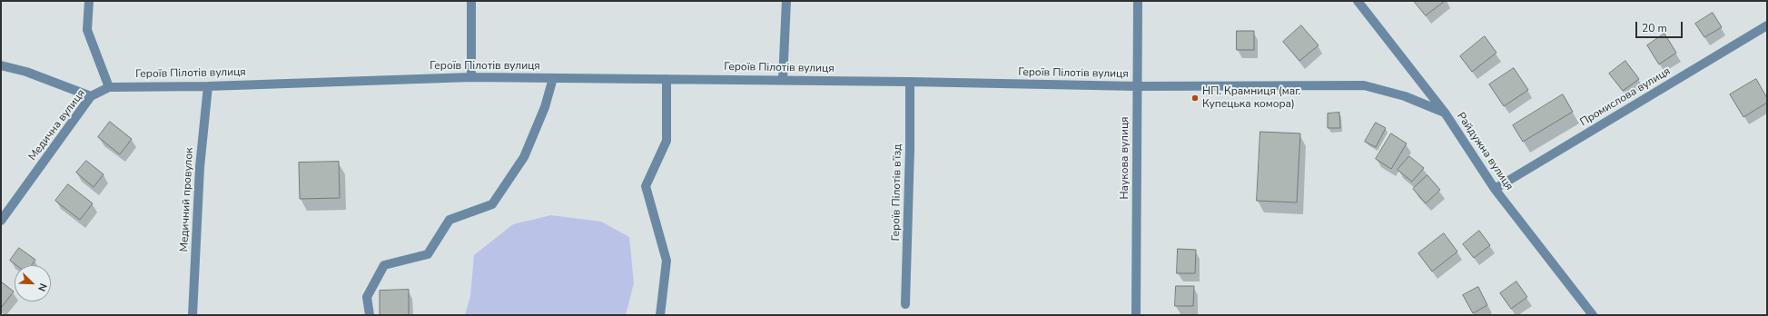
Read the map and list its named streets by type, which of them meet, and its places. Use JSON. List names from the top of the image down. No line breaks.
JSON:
{"streets":{"street":["Героїв Пілотів вулиця","Промислова вулиця","Медична вулиця","Райдужна вулиця","Наукова вулиця","Героїв Пілотів в’їзд","Медичний провулок"]},"crossings":[["Героїв Пілотів вулиця","Медична вулиця"],["Героїв Пілотів вулиця","Райдужна вулиця"],["Героїв Пілотів вулиця","Наукова вулиця"],["Героїв Пілотів вулиця","Героїв Пілотів в’їзд"],["Героїв Пілотів вулиця","Медичний провулок"],["Промислова вулиця","Райдужна вулиця"]],"places":["НП. Крамниця (маг. Купецька комора)"],"scale_bar":"20 m","north":"bottom right"}
